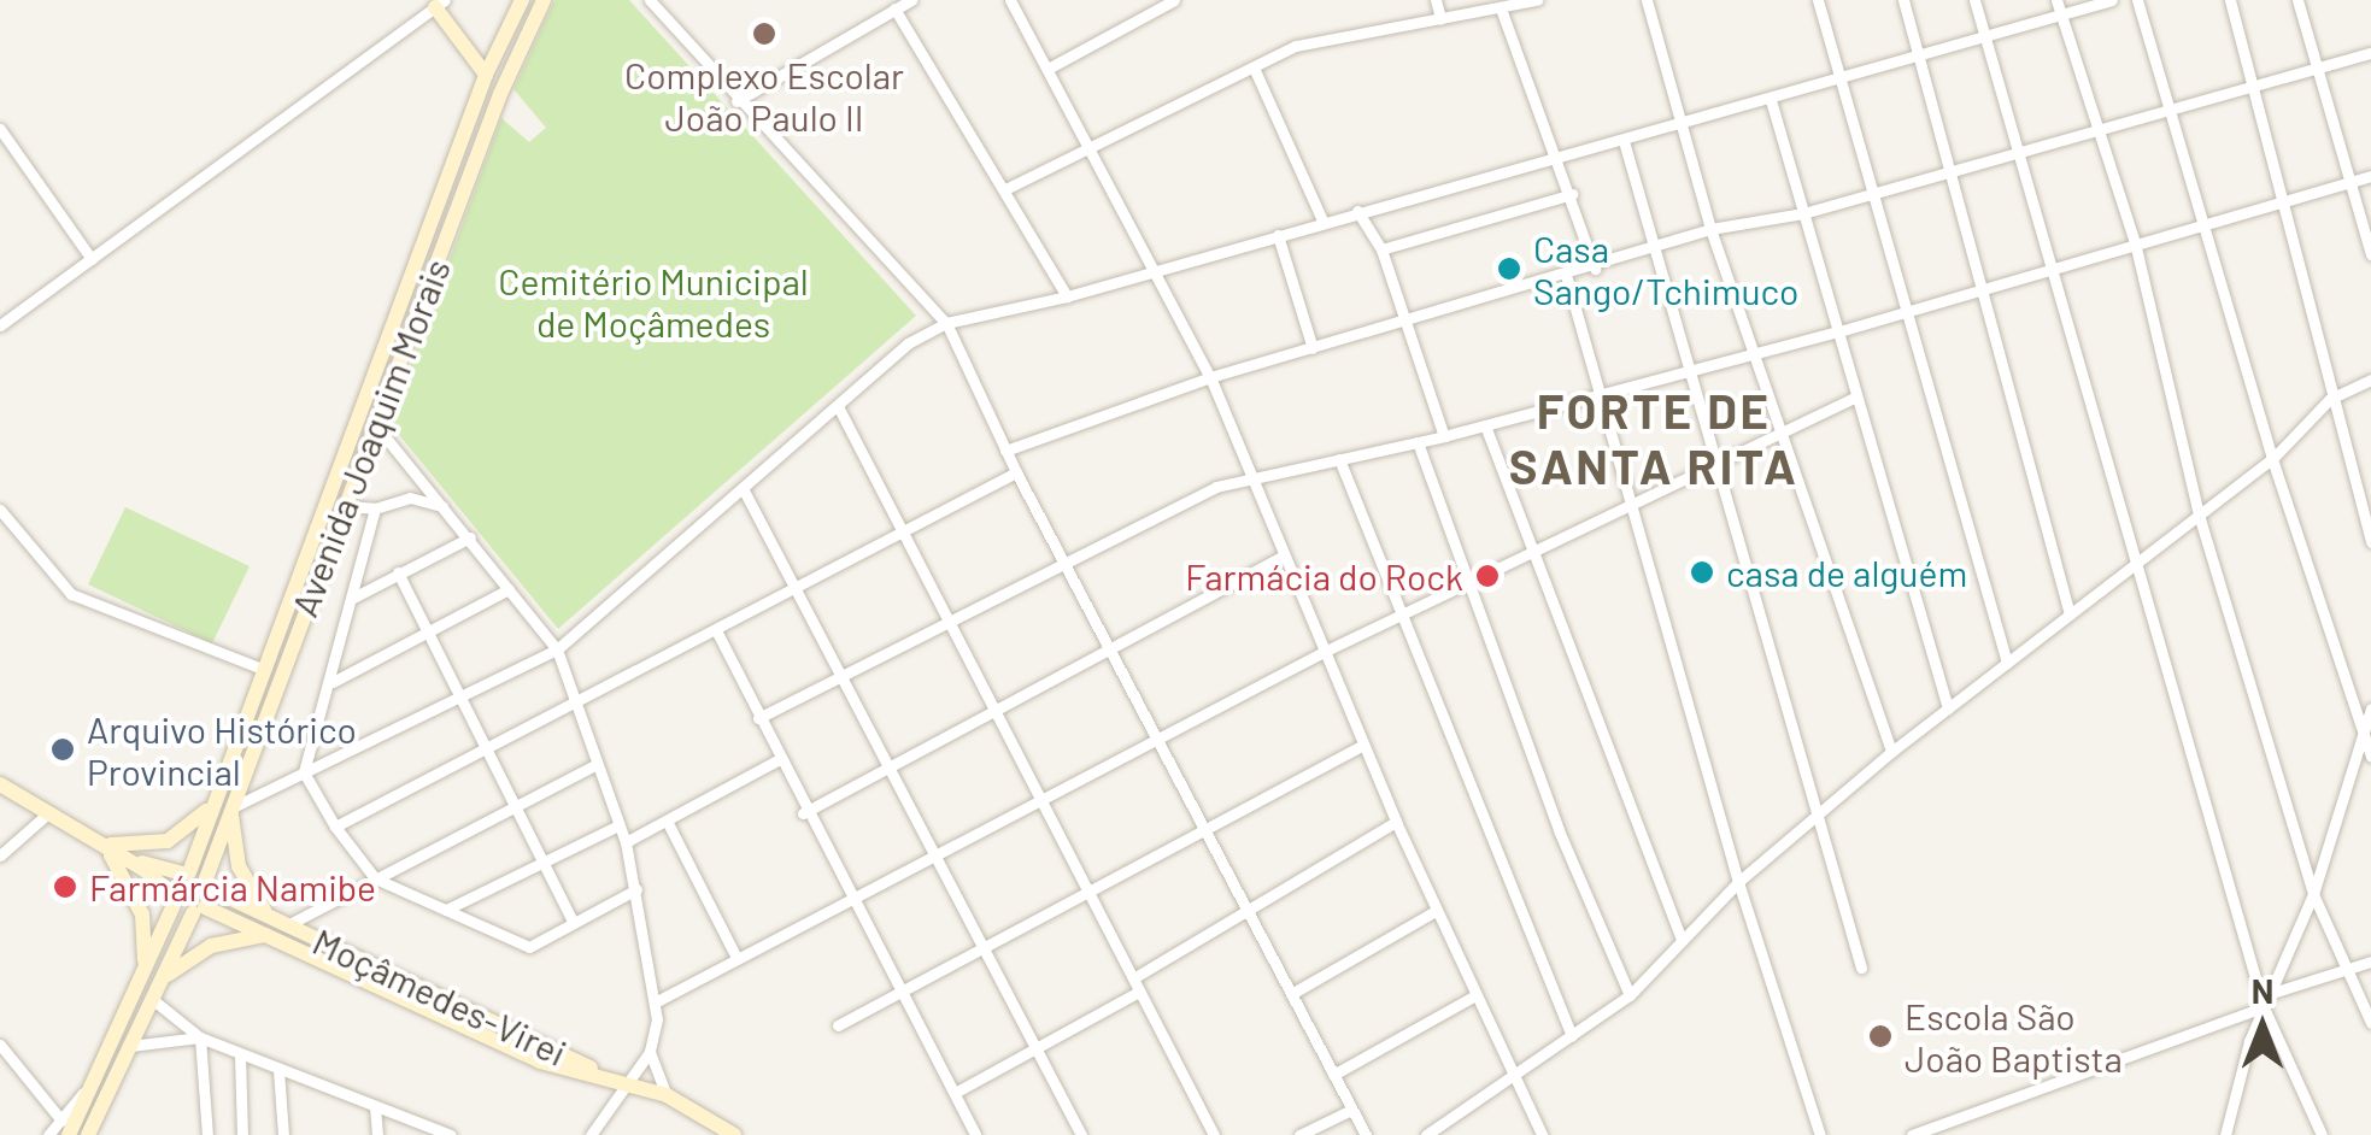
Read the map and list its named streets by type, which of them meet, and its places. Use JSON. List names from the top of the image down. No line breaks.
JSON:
{"streets":{"street":["Avenida Joaquim Morais","Moçâmedes-Virei"]},"crossings":[["Avenida Joaquim Morais","Moçâmedes-Virei"]],"districts":["FORTE DE SANTA RITA"],"parks":["Cemitério Municipal de Moçâmedes"],"places":["Complexo Escolar João Paulo II","Casa Sango/Tchimuco","casa de alguém","Farmácia do Rock","Arquivo Histórico Provincial","Farmárcia Namibe","Escola São João Baptista"],"north":"top"}
